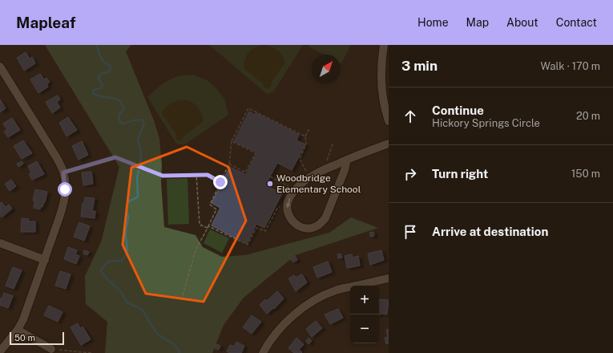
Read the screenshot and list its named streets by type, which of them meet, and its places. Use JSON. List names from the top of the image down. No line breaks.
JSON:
{"places":["Woodbridge Elementary School"],"scale_bar":"50 m","north":"top right","page":{"header":"Mapleaf","nav":["Home","Map","About","Contact"],"heading":["3 min","Walk · 170 m"],"list":[["Continue","Hickory Springs Circle","20 m"],["Turn right","150 m"],"Arrive at destination"],"map_buttons":["+","−"],"scale":"50 m"}}
